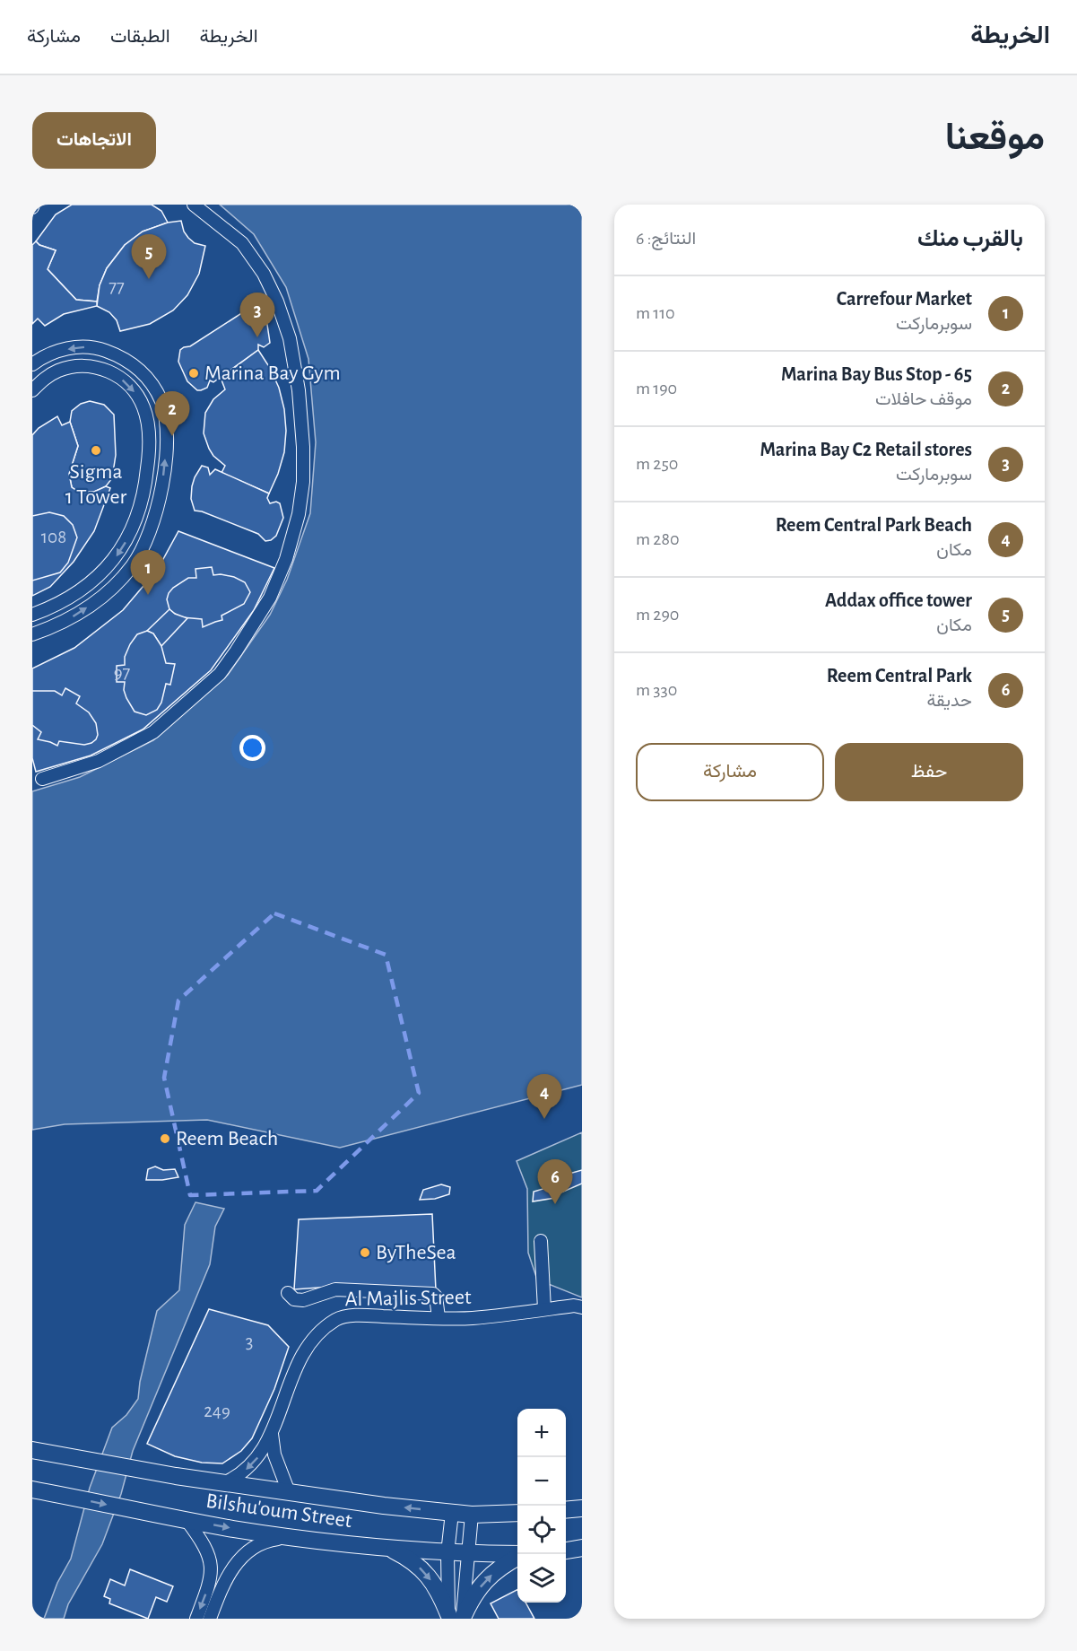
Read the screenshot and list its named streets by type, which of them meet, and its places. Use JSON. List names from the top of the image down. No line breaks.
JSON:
{"streets":{"main road":["Bilshu'oum Street"],"street":["Al Majlis Street"]},"crossings":[["Al Majlis Street","Bilshu'oum Street"]],"places":["Marina Bay Gym","Sigma 1 Tower","Reem Beach","ByTheSea"],"house_numbers":["77","108","97","3","249"],"page":{"header":"الخريطة","nav":["الخريطة","الطبقات","مشاركة"],"title":"موقعنا","buttons":["الاتجاهات",["حفظ","مشاركة"]],"heading":["بالقرب منك","النتائج: 6"],"pins":["5","3","2","1","4","6"],"list":[{"mark":"1","name":"Carrefour Market","note":"سوبرماركت","value":"110 m"},{"mark":"2","name":"Marina Bay Bus Stop - 65","note":"موقف حافلات","value":"190 m"},{"mark":"3","name":"Marina Bay C2 Retail stores","note":"سوبرماركت","value":"250 m"},{"mark":"4","name":"Reem Central Park Beach","note":"مكان","value":"280 m"},{"mark":"5","name":"Addax office tower","note":"مكان","value":"290 m"},{"mark":"6","name":"Reem Central Park","note":"حديقة","value":"330 m"}],"map_buttons":["+","−"]}}
